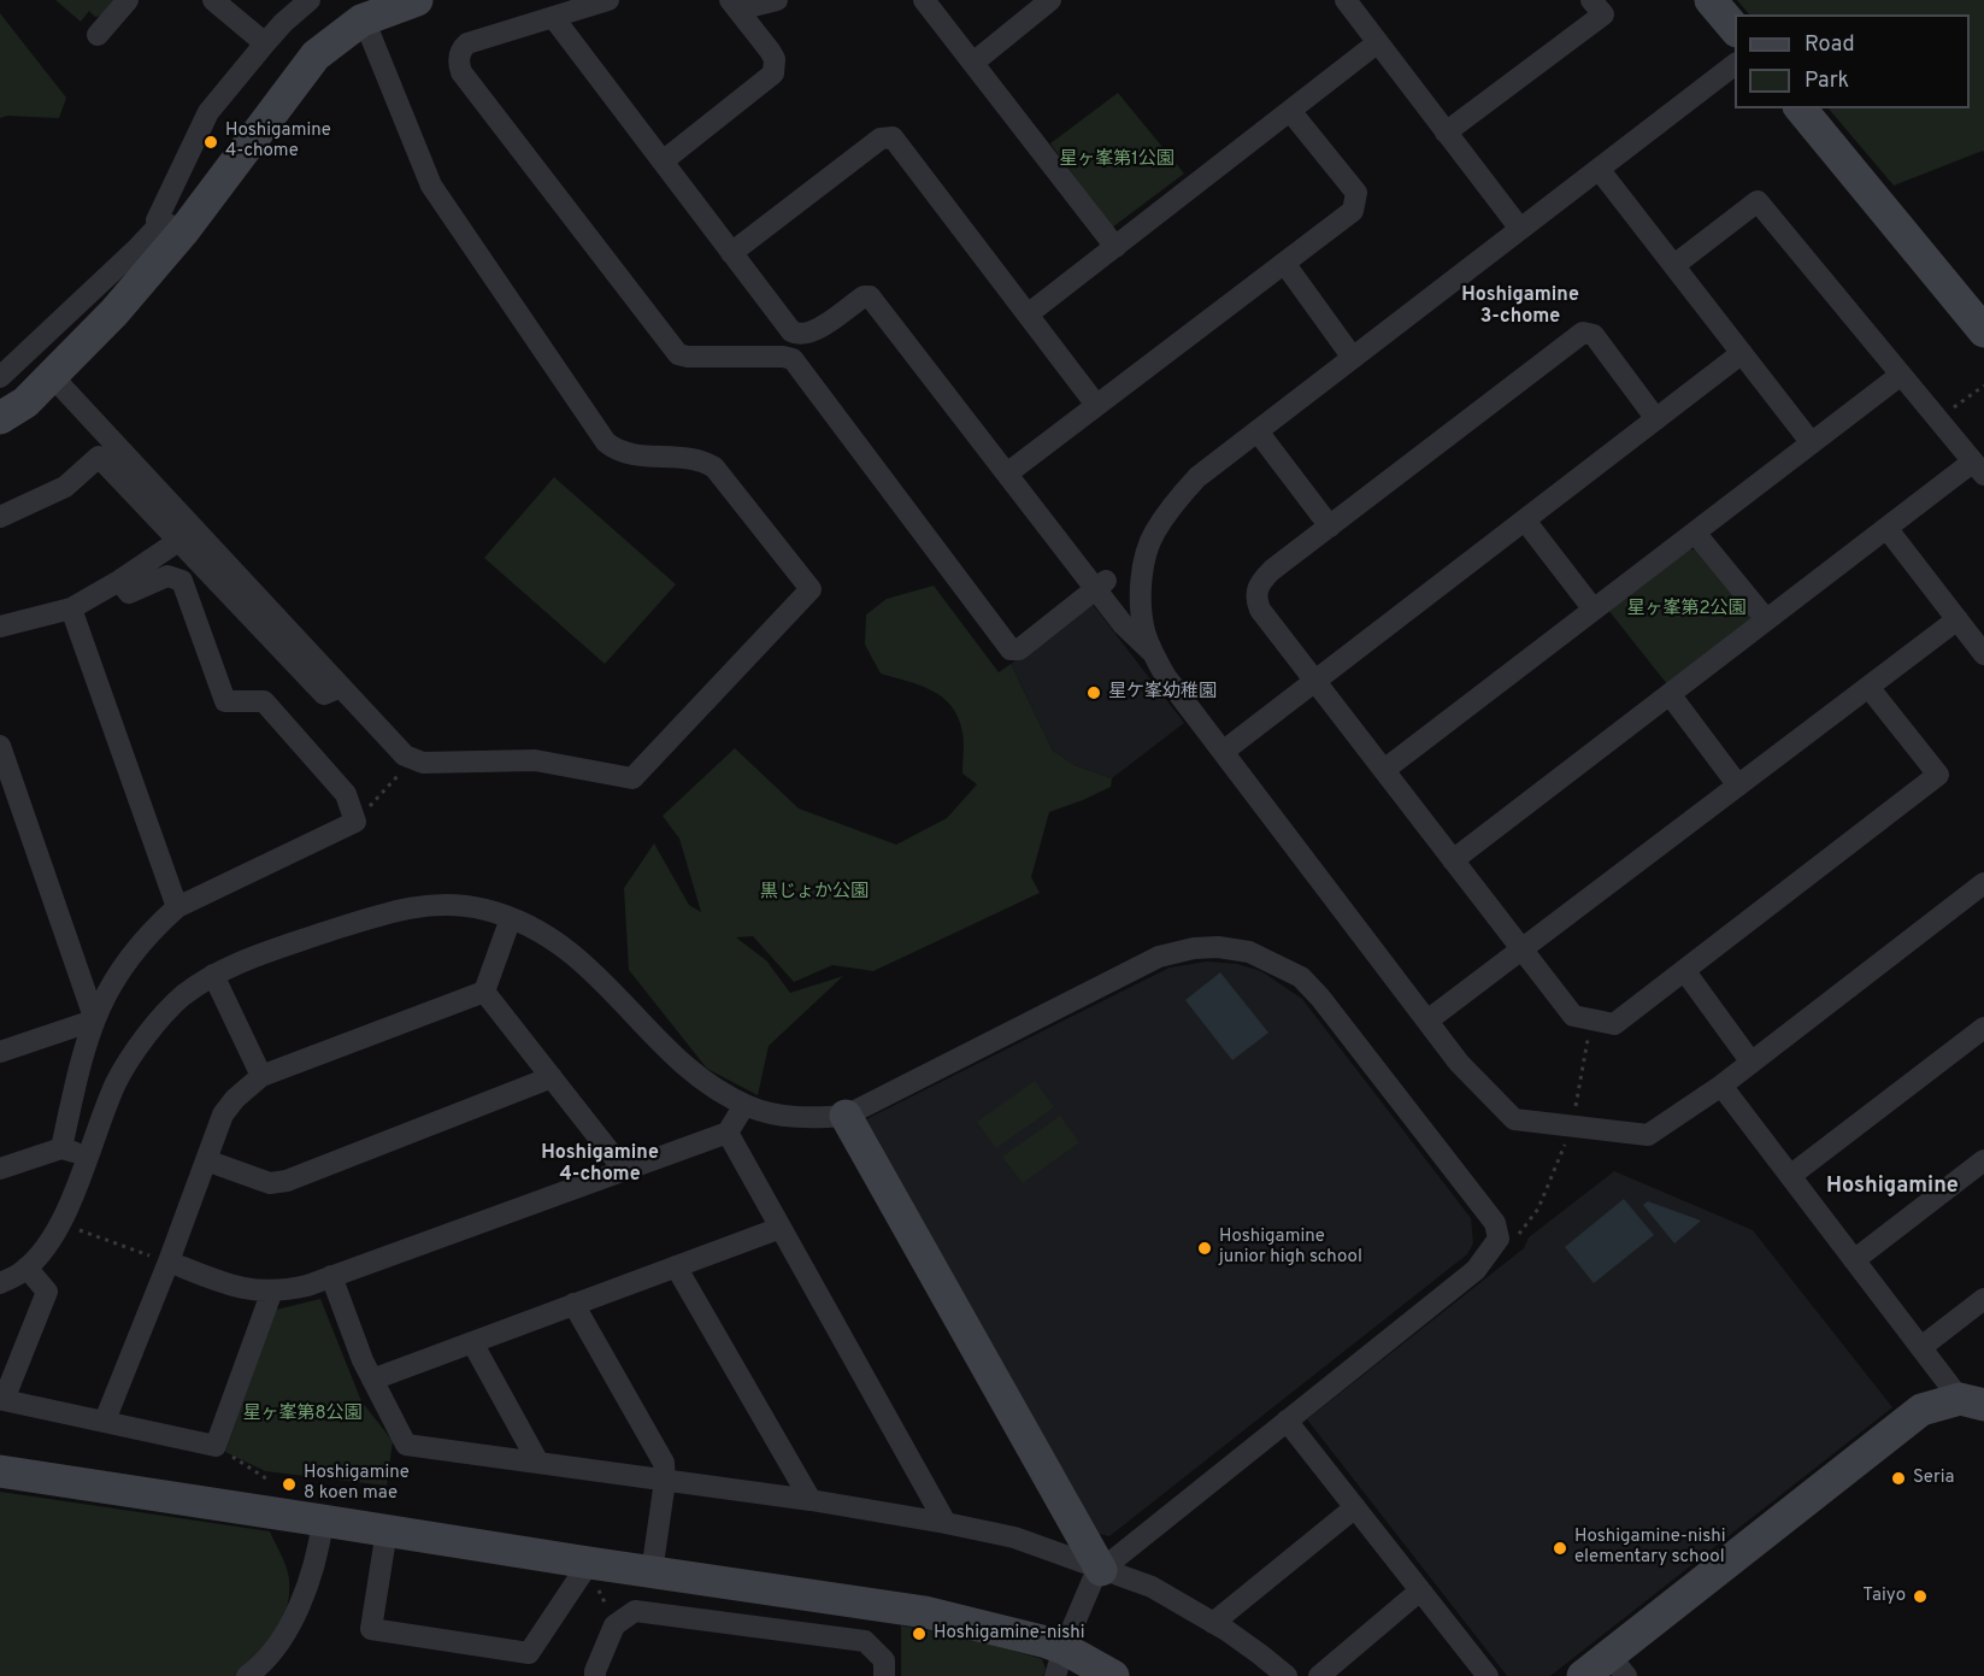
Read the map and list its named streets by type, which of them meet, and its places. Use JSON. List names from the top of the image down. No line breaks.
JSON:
{"districts":["Hoshigamine 3-chome","Hoshigamine 4-chome","Hoshigamine"],"parks":["星ヶ峯第1公園","星ヶ峯第2公園","黒じょか公園","星ヶ峯第8公園"],"places":["Hoshigamine 4-chome","星ケ峯幼稚園","Hoshigamine junior high school","Seria","Hoshigamine 8 koen mae","Hoshigamine-nishi elementary school","Taiyo","Hoshigamine-nishi"],"legend":["Road","Park"]}
